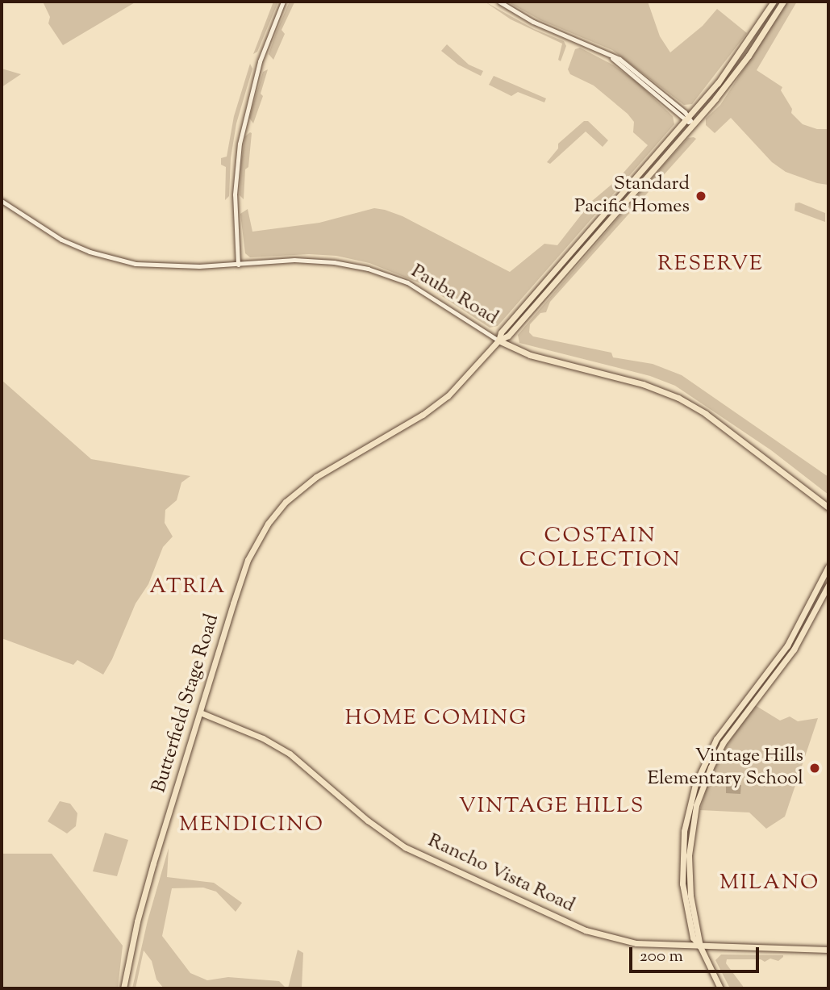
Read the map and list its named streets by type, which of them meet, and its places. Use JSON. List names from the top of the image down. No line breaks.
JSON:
{"streets":{"main road":["Pauba Road","Butterfield Stage Road","Rancho Vista Road"]},"crossings":[["Pauba Road","Butterfield Stage Road"],["Butterfield Stage Road","Rancho Vista Road"]],"districts":["RESERVE","COSTAIN COLLECTION","ATRIA","HOME COMING","VINTAGE HILLS","MENDICINO","MILANO"],"places":["Standard Pacific Homes","Vintage Hills Elementary School"],"scale_bar":"200 m"}
